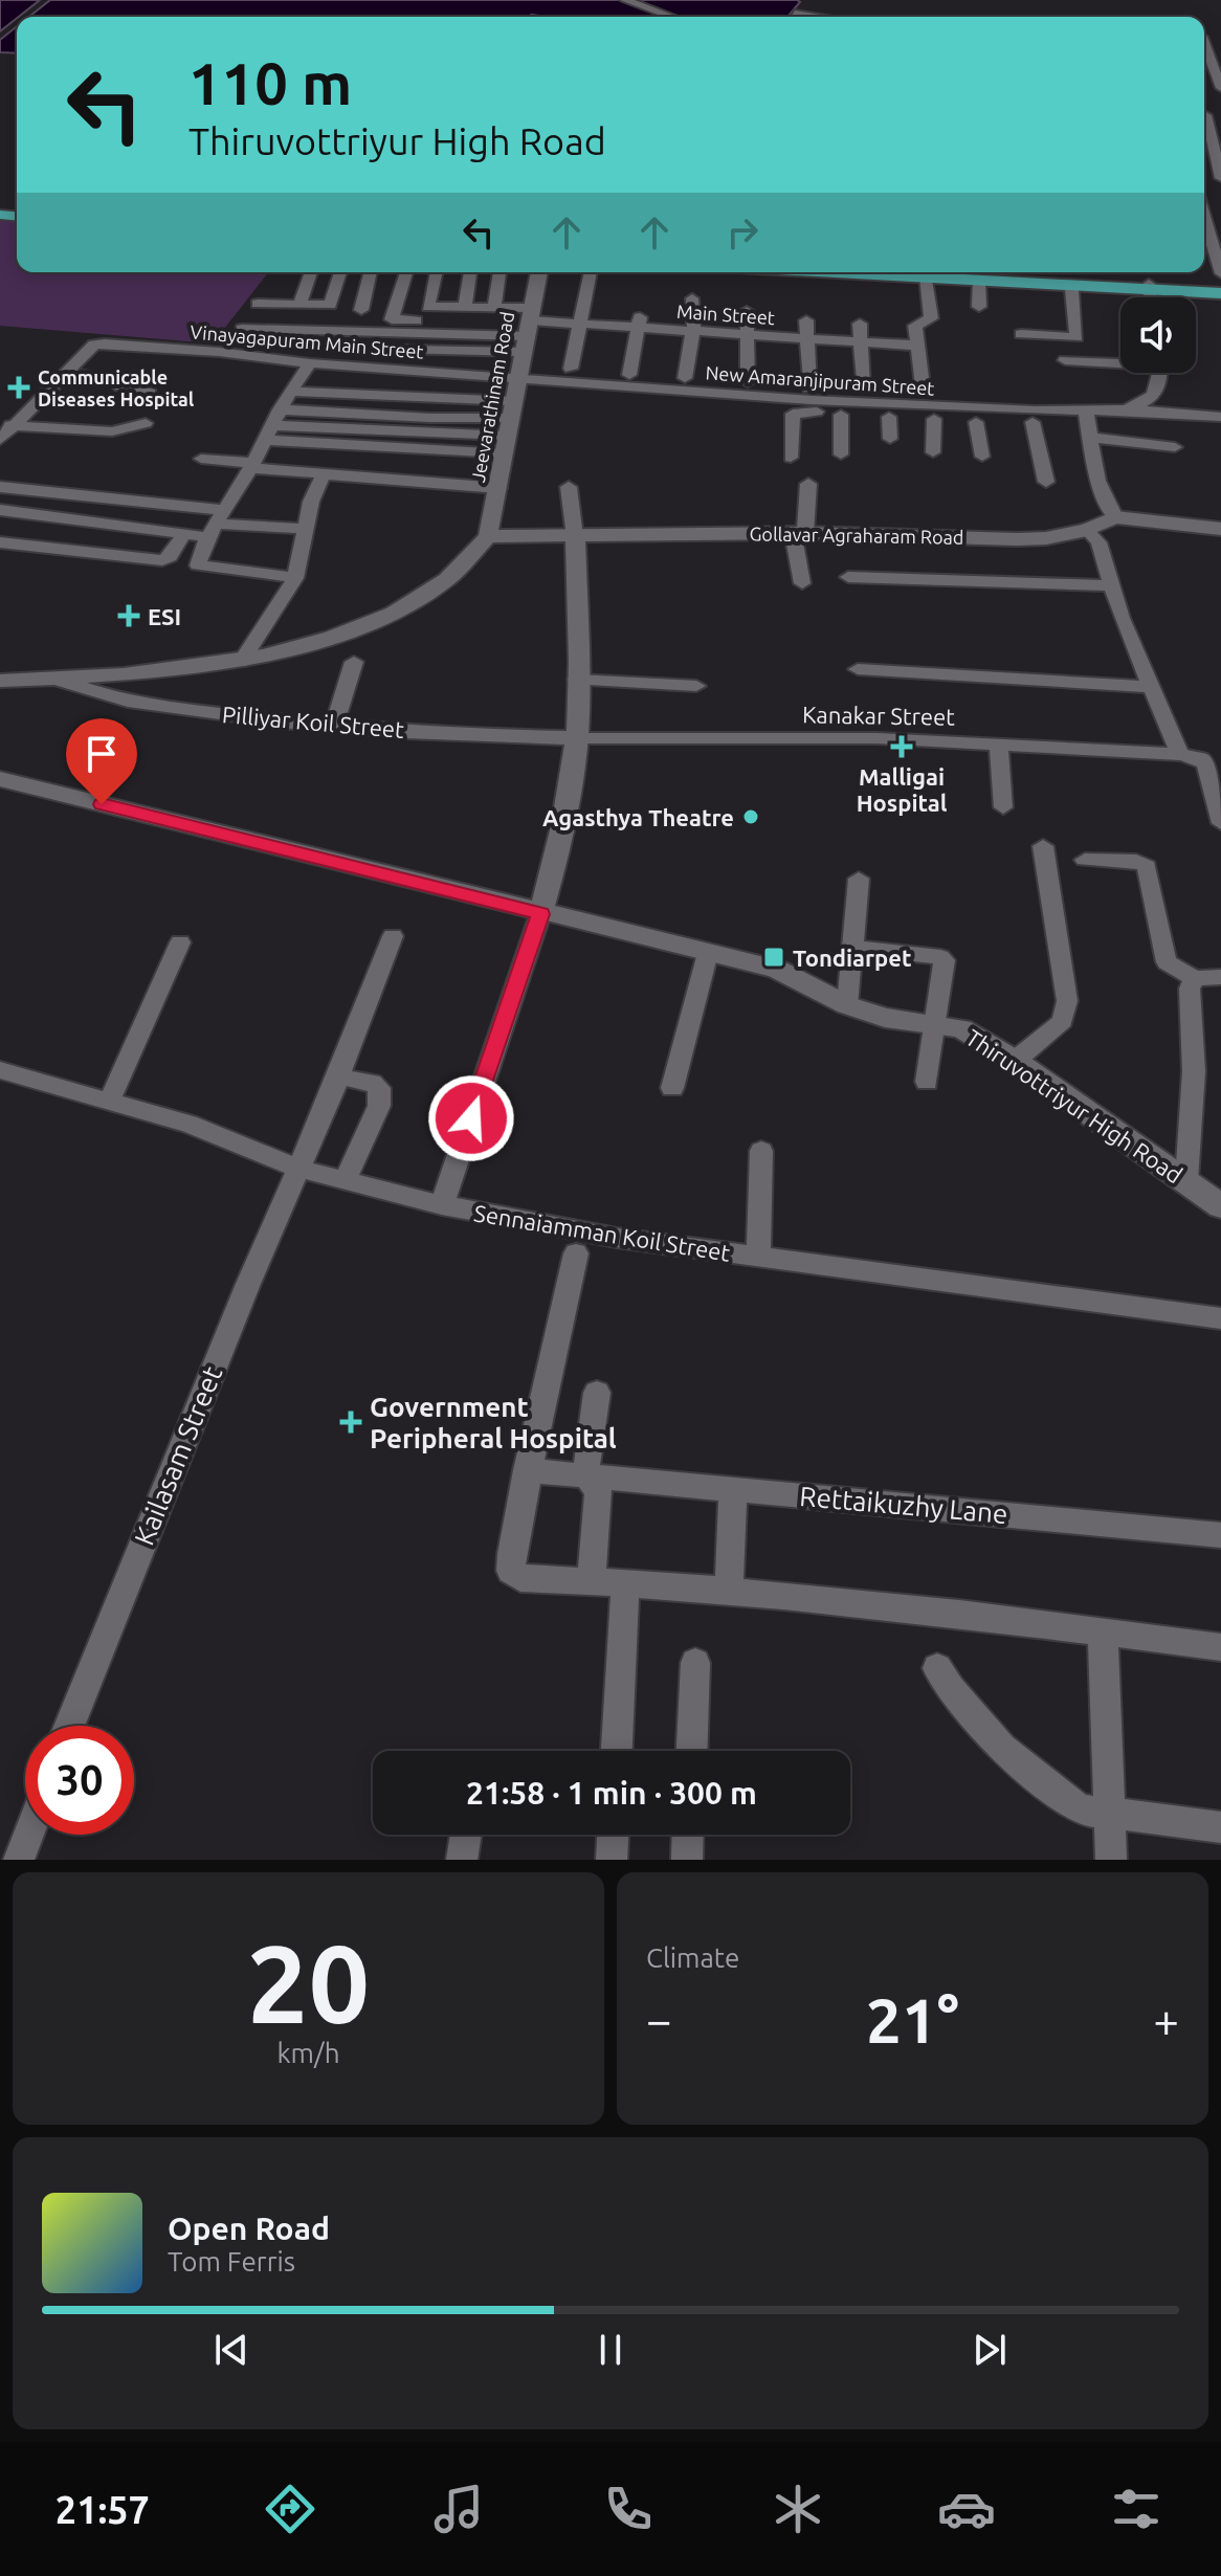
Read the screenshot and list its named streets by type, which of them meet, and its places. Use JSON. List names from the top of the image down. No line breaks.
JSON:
{"streets":{"main road":["Jeevarathinam Road","Gollavar Agraharam Road","Pilliyar Koil Street","Thiruvottriyur High Road"],"street":["Main Street","Vinayagapuram Main Street","New Amaranjipuram Street","Kanakar Street","Sennaiamman Koil Street","Kailasam Street","Rettaikuzhy Lane"]},"crossings":[["Main Street","Jeevarathinam Road"],["Vinayagapuram Main Street","New Amaranjipuram Street"],["Vinayagapuram Main Street","Jeevarathinam Road"],["New Amaranjipuram Street","Jeevarathinam Road"],["Jeevarathinam Road","Gollavar Agraharam Road"],["Kanakar Street","Pilliyar Koil Street"],["Sennaiamman Koil Street","Kailasam Street"]],"places":{"health":["Communicable Diseases Hospital","ESI","Malligai Hospital","Government Peripheral Hospital"],"other":["Agasthya Theatre"],"transit":["Tondiarpet"]},"page":{"turn":["110 m","Thiruvottriyur High Road"],"limit":"30","trip":"21:58 · 1 min · 300 m","tile":[["20","km/h"],"Climate"],"heat":["−","21°","+"],"song":["Open Road","Tom Ferris"],"tabs":"21:57"}}
